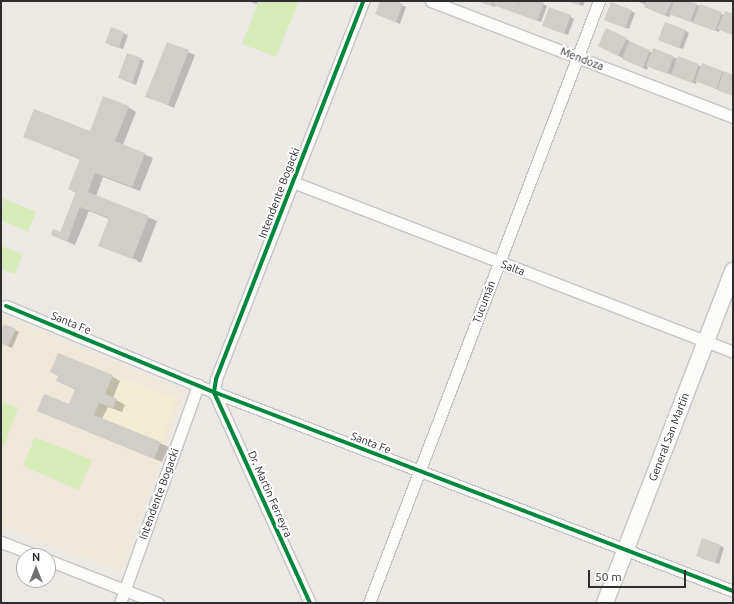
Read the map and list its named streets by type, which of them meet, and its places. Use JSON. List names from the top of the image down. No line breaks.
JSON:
{"streets":{"main road":["General San Martín"],"street":["Mendoza","Intendente Bogacki","Salta","Tucumán","Santa Fe","Dr. Martin Ferreyra"]},"crossings":[["Mendoza","Tucumán"],["Intendente Bogacki","Salta"],["Intendente Bogacki","Santa Fe"],["Intendente Bogacki","Dr. Martin Ferreyra"],["Salta","Tucumán"],["Salta","General San Martín"],["Tucumán","Santa Fe"],["Santa Fe","General San Martín"],["Santa Fe","Dr. Martin Ferreyra"]],"scale_bar":"50 m","north":"top"}
